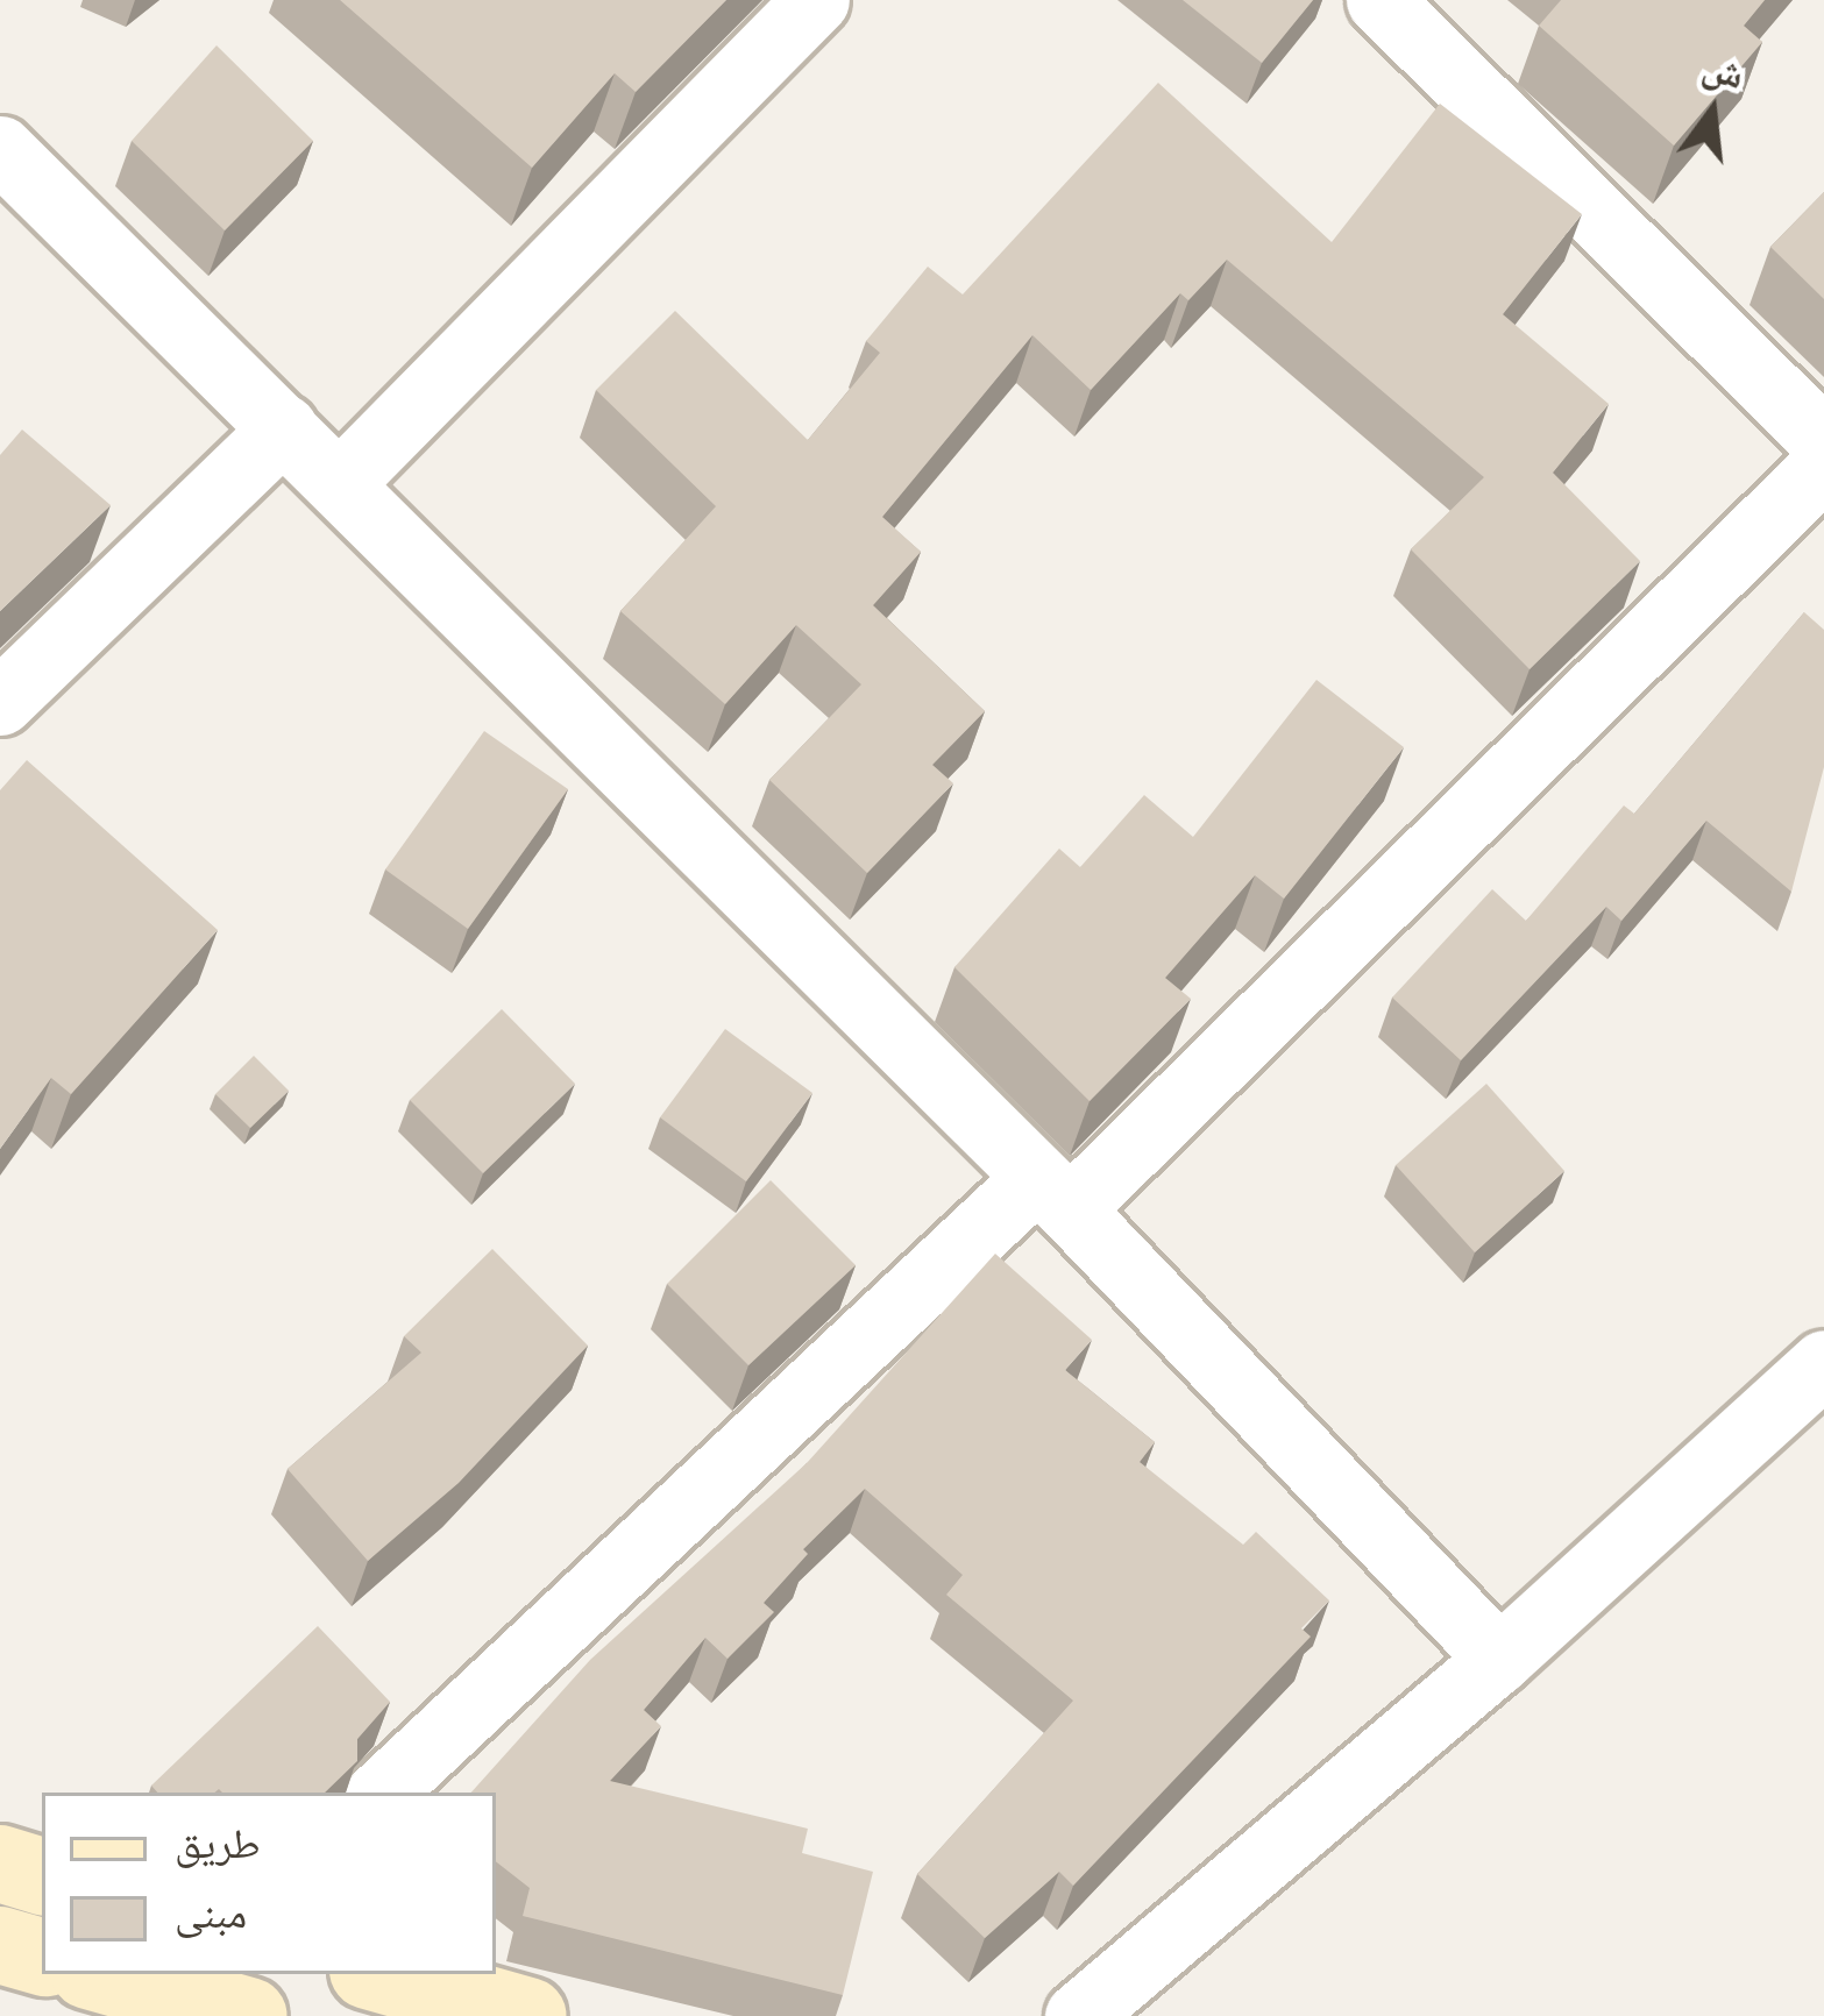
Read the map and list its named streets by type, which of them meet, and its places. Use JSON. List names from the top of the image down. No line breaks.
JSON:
{"legend":["طريق","مبنى"],"north":"top"}
